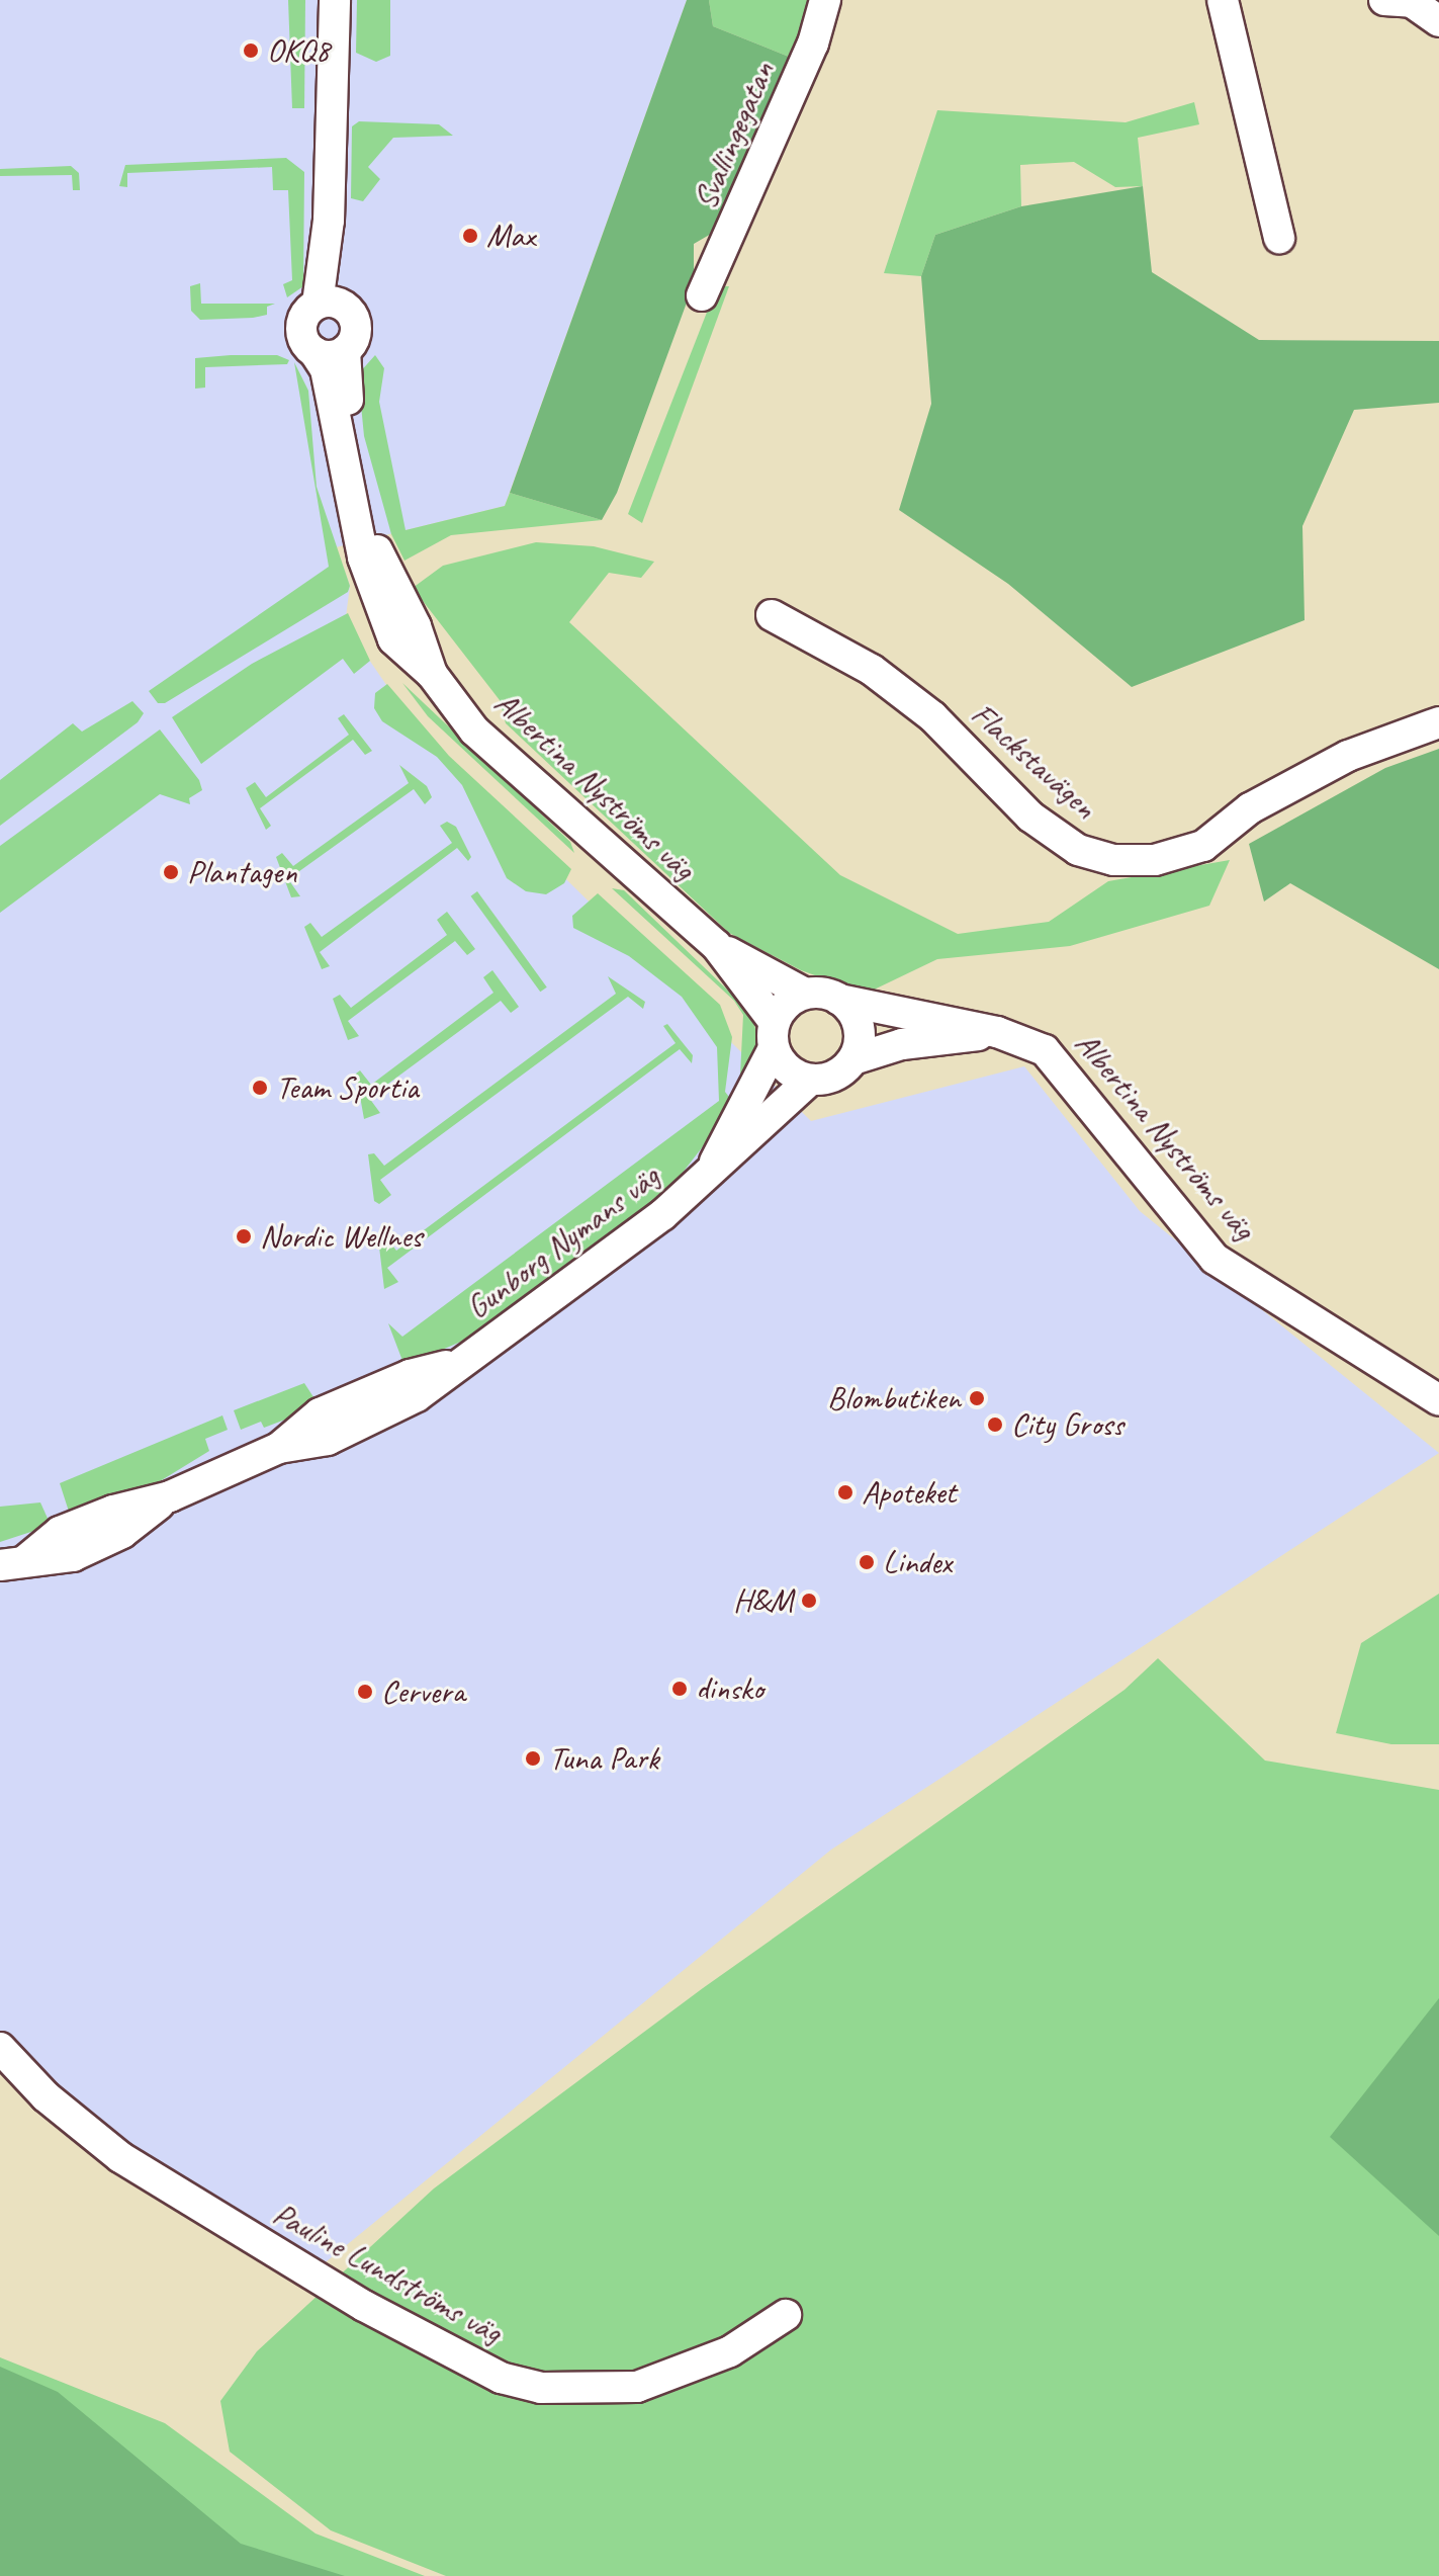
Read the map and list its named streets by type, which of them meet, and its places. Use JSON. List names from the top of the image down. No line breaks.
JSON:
{"streets":{"street":["Svallingegatan","Flackstavägen","Albertina Nyströms väg","Gunborg Nymans väg","Pauline Lundströms väg"]},"crossings":[["Albertina Nyströms väg","Gunborg Nymans väg"]],"places":["OKQ8","Max","Plantagen","Team Sportia","Nordic Wellnes","Blombutiken","City Gross","Apoteket","Lindex","H&M","dinsko","Cervera","Tuna Park"]}
